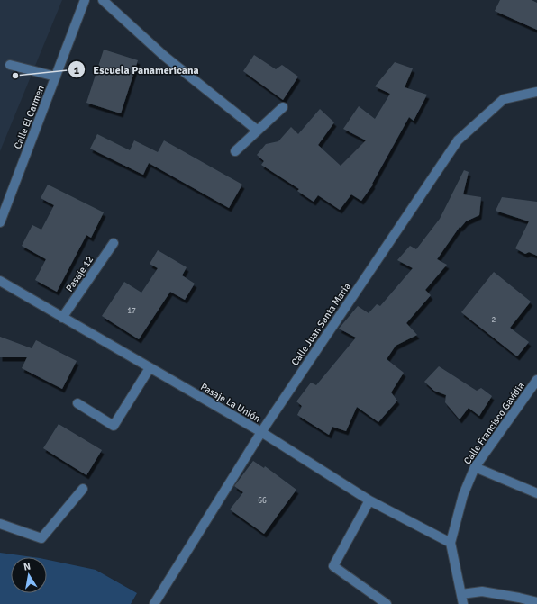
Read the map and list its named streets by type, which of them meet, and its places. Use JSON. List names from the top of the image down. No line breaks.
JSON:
{"streets":{"street":["Calle El Carmen","Pasaje 12","Calle Juan Santa María","Pasaje La Unión","Calle Francisco Gavidia"]},"crossings":[["Pasaje 12","Pasaje La Unión"],["Calle Juan Santa María","Pasaje La Unión"],["Pasaje La Unión","Calle Francisco Gavidia"]],"places":["Escuela Panamericana"],"house_numbers":["17","2","66"],"north":"top"}
